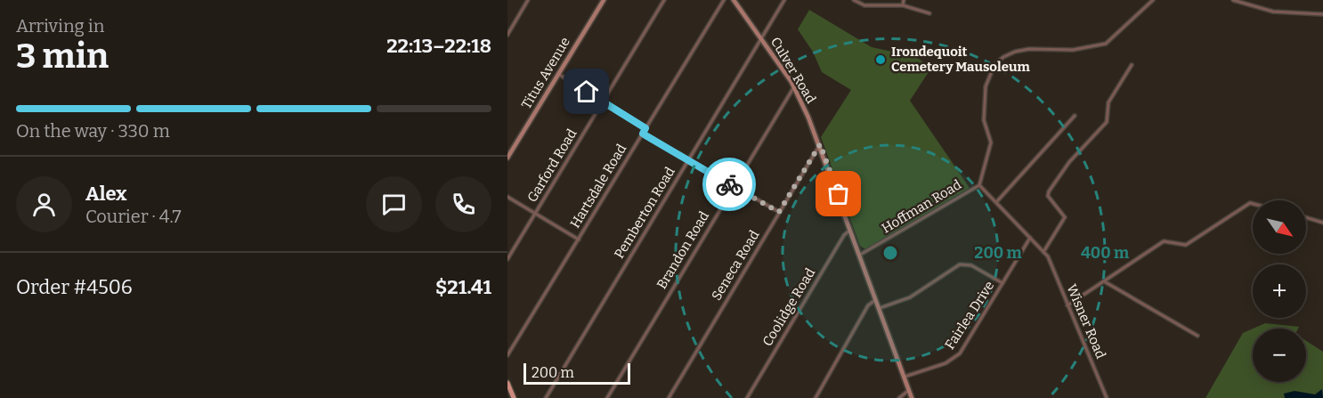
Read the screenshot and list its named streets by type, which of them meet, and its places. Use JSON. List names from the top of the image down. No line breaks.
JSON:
{"streets":{"main road":["Culver Road","Titus Avenue"],"street":["Garford Road","Hartsdale Road","Hoffman Road","Pemberton Road","Brandon Road","Seneca Road","Coolidge Road","Fairlea Drive","Wisner Road"]},"crossings":[["Culver Road","Hoffman Road"],["Culver Road","Pemberton Road"],["Culver Road","Brandon Road"],["Culver Road","Seneca Road"],["Culver Road","Coolidge Road"],["Culver Road","Fairlea Drive"],["Hoffman Road","Wisner Road"],["Fairlea Drive","Wisner Road"]],"places":["Irondequoit Cemetery Mausoleum"],"scale_bar":"200 m","north":"bottom right","page":{"heading":["3 min","Arriving in","22:13–22:18"],"panel":["Alex","Courier · 4.7","Order #4506","$21.41"],"bar":"On the way · 330 m","map_buttons":["+","−"],"scale":"200 m"},"rings":["200 m","400 m"]}
